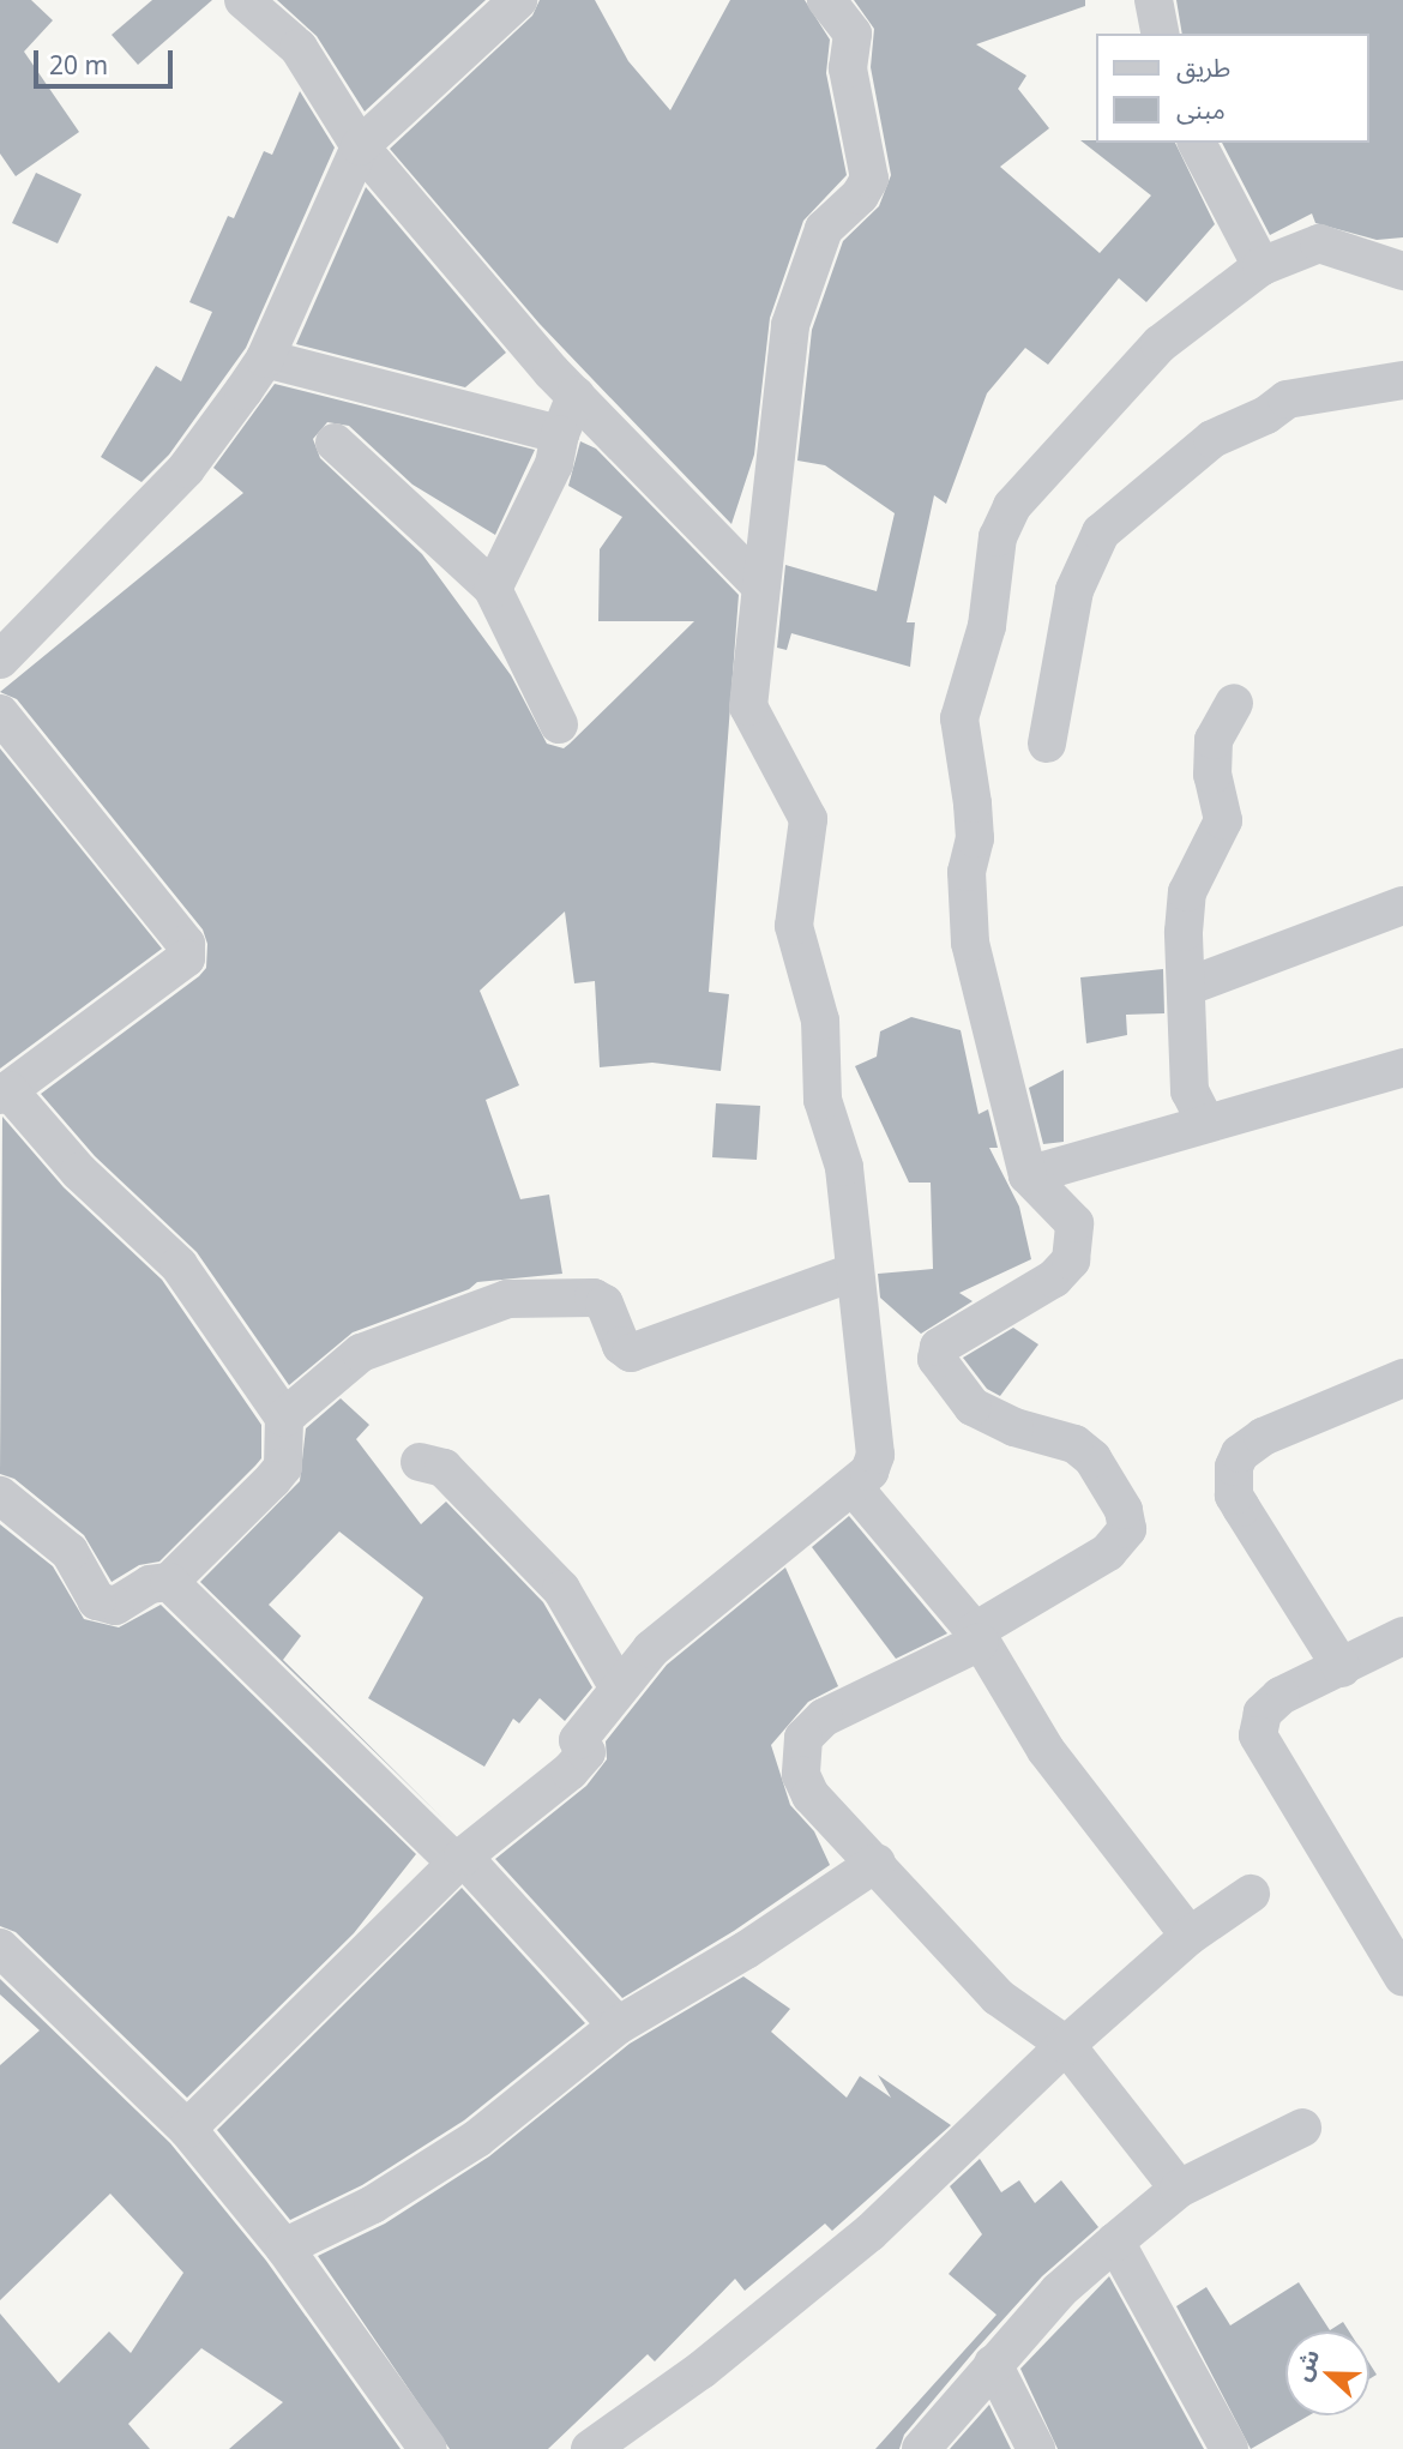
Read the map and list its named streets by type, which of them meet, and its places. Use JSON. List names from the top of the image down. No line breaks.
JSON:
{"legend":["طريق","مبنى"],"scale_bar":"20 m","north":"left"}
